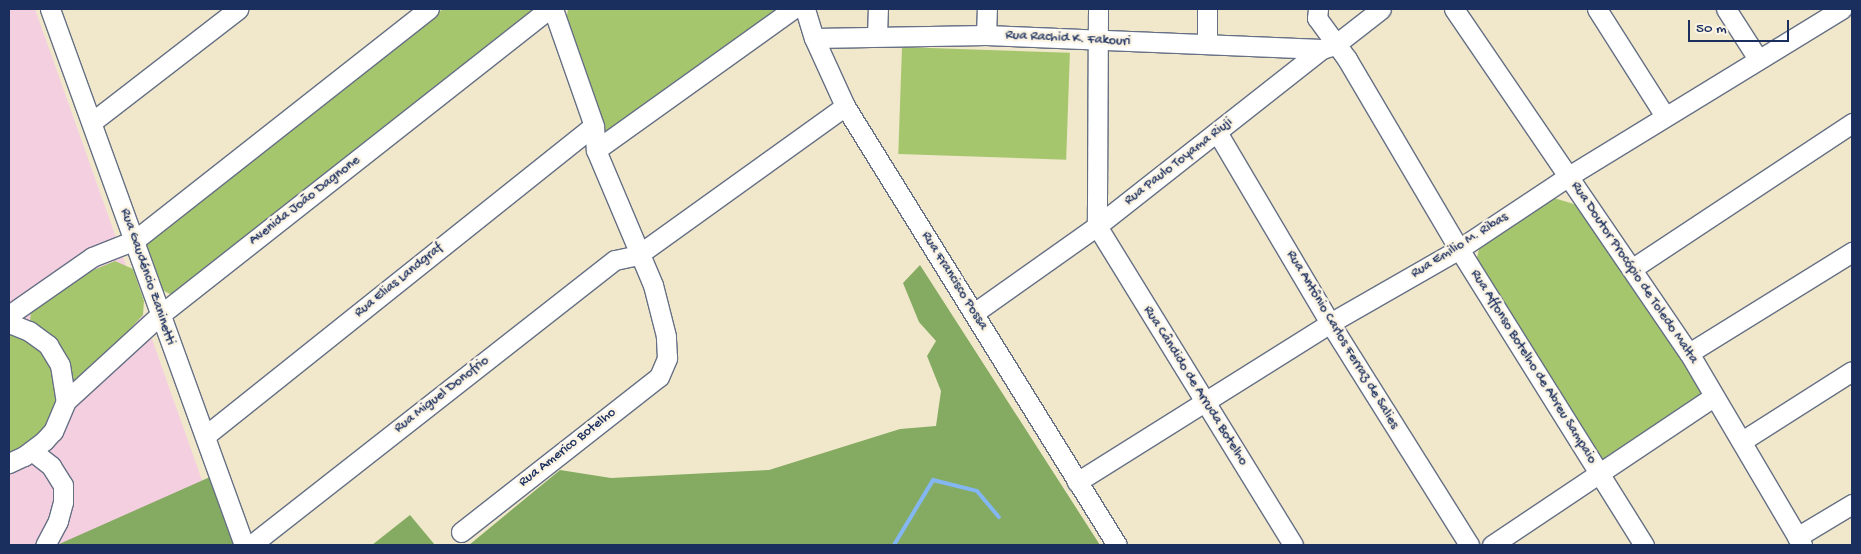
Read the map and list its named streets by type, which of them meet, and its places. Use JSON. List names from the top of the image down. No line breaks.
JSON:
{"streets":{"street":["Rua Rachid K. Fakouri","Rua Paulo Toyama Riuji","Avenida João Dagnone","Rua Emilio M. Ribas","Rua Doutor Procópio de Toledo Malta","Rua Gaudéncio Zaninetti","Rua Elias Landgraf","Rua Francisco Possa","Rua Antônio Carlos Ferraz de Salies","Rua Affonso Botelho de Abreu Sampaio","Rua Cândido de Arruda Botelho","Rua Miguel Donofrio","Rua Americo Botelho"]},"crossings":[["Rua Rachid K. Fakouri","Rua Paulo Toyama Riuji"],["Rua Rachid K. Fakouri","Rua Francisco Possa"],["Rua Rachid K. Fakouri","Rua Affonso Botelho de Abreu Sampaio"],["Rua Paulo Toyama Riuji","Rua Francisco Possa"],["Rua Paulo Toyama Riuji","Rua Antônio Carlos Ferraz de Salies"],["Rua Paulo Toyama Riuji","Rua Affonso Botelho de Abreu Sampaio"],["Rua Paulo Toyama Riuji","Rua Cândido de Arruda Botelho"],["Avenida João Dagnone","Rua Gaudéncio Zaninetti"],["Rua Emilio M. Ribas","Rua Doutor Procópio de Toledo Malta"],["Rua Emilio M. Ribas","Rua Francisco Possa"],["Rua Emilio M. Ribas","Rua Antônio Carlos Ferraz de Salies"],["Rua Emilio M. Ribas","Rua Affonso Botelho de Abreu Sampaio"],["Rua Emilio M. Ribas","Rua Cândido de Arruda Botelho"],["Rua Gaudéncio Zaninetti","Rua Elias Landgraf"],["Rua Miguel Donofrio","Rua Americo Botelho"]],"scale_bar":"50 m"}
